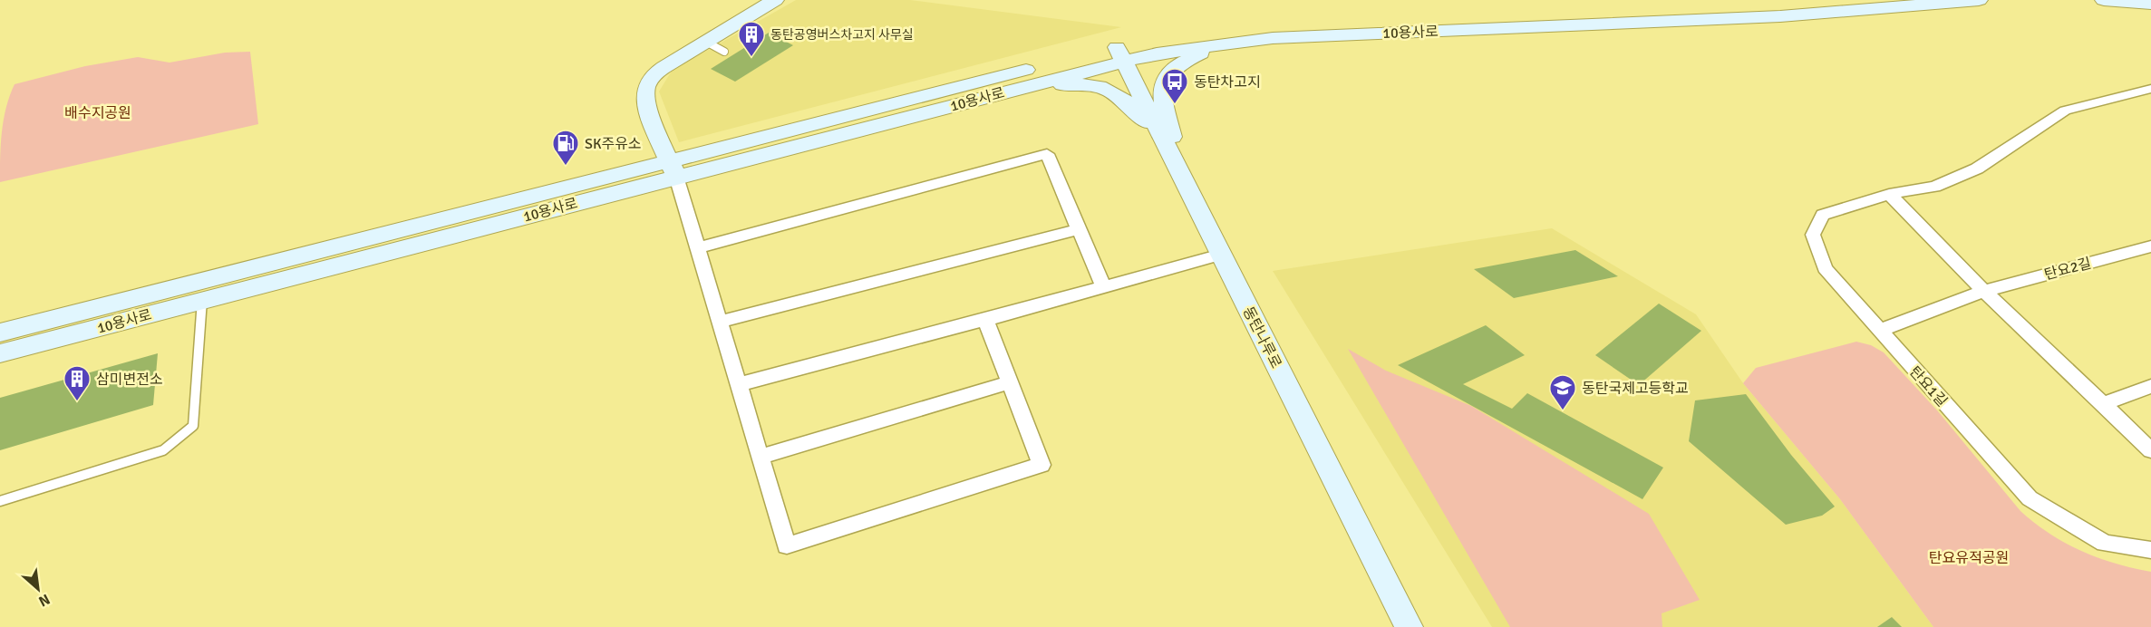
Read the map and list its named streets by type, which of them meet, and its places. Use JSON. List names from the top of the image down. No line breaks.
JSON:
{"streets":{"street":["10용사로","탄요2길","동탄나루로","탄요1길"]},"crossings":[["10용사로","동탄나루로"],["탄요2길","탄요1길"]],"parks":["배수지공원","탄요유적공원"],"places":{"building":["동탄공영버스차고지 사무실","삼미변전소"],"bus stop":["동탄차고지"],"fuel station":["SK주유소"],"school or university":["동탄국제고등학교"]},"north":"bottom right"}
